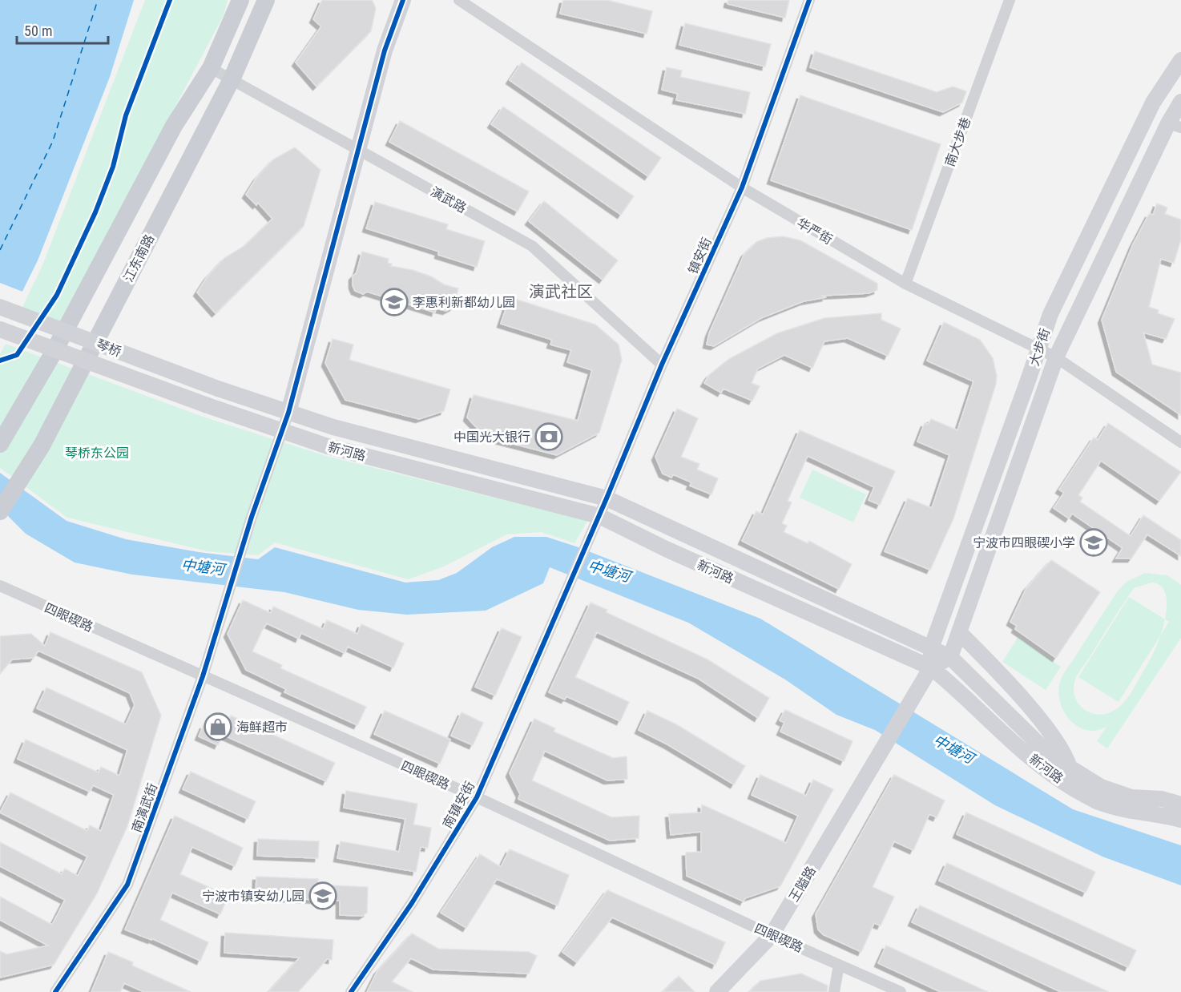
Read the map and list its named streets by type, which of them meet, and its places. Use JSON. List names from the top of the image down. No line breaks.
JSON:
{"streets":{"main road":["江东南路","大步街","琴桥","新河路","王隘路"],"street":["南大步巷","演武路","华严街","镇安街","四眼碶路","南镇安街","南演武街"]},"crossings":[["南大步巷","华严街"],["演武路","镇安街"],["演武路","江东南路"],["华严街","镇安街"],["华严街","大步街"],["镇安街","新河路"],["镇安街","南镇安街"],["大步街","新河路"],["大步街","王隘路"],["琴桥","新河路"],["新河路","南镇安街"],["新河路","南演武街"],["新河路","王隘路"],["四眼碶路","南镇安街"],["四眼碶路","南演武街"],["四眼碶路","王隘路"]],"districts":["演武社区"],"water":["中塘河"],"parks":["琴桥东公园"],"places":{"school or university":["李惠利新都幼儿园","宁波市四眼碶小学","宁波市镇安幼儿园"],"bank":["中国光大银行"],"shop":["海鲜超市"]},"scale_bar":"50 m"}
